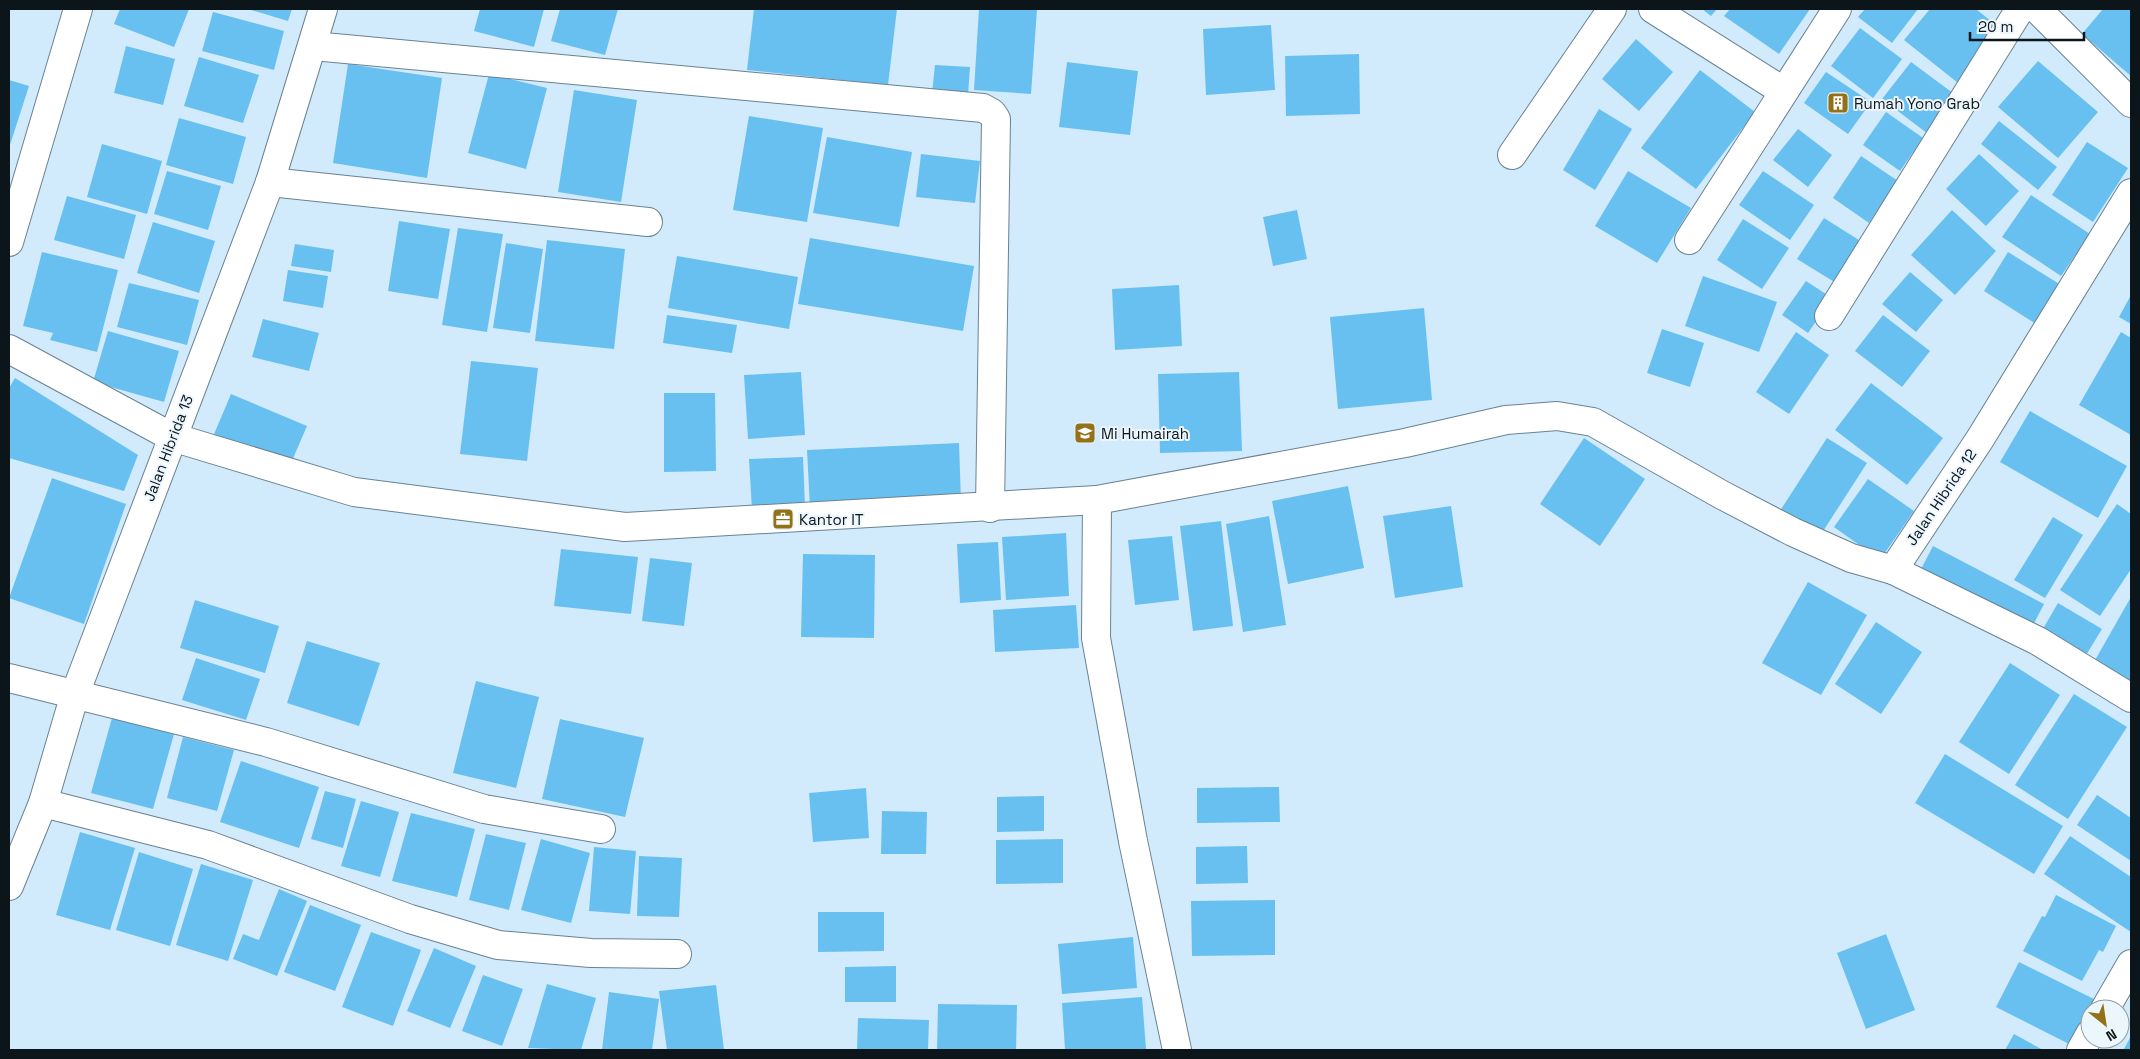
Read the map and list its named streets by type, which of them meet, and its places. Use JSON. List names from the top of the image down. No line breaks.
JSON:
{"streets":{"street":["Jalan Hibrida 13","Jalan Hibrida 12"]},"places":{"building":["Rumah Yono Grab"],"school or university":["Mi Humairah"],"office":["Kantor IT"]},"scale_bar":"20 m","north":"bottom right"}
